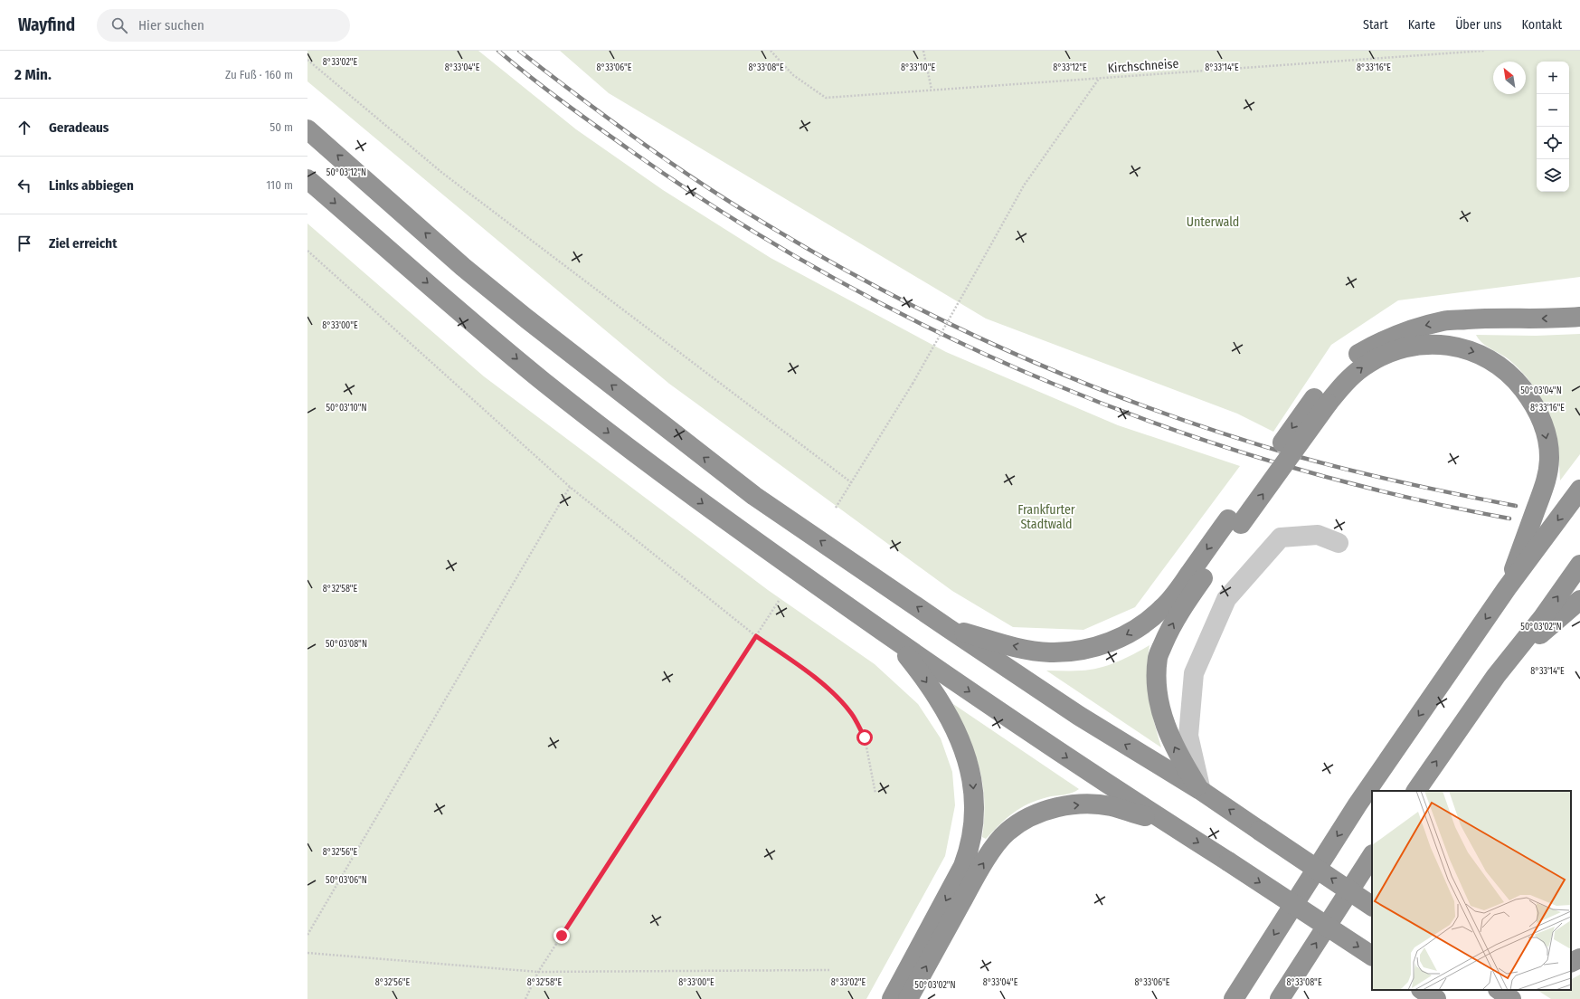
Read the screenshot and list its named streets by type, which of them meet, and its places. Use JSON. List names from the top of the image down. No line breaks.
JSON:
{"streets":{"path":["Kirchschneise"]},"parks":["Unterwald","Frankfurter Stadtwald"],"north":"top left","page":{"header":"Wayfind","search":"Hier suchen","nav":["Start","Karte","Über uns","Kontakt"],"heading":["2 Min.","Zu Fuß · 160 m"],"map_buttons":["+","−"],"list":[["Geradeaus","50 m"],["Links abbiegen","110 m"],"Ziel erreicht"]},"coordinates":["8°33'02\"E","8°33'04\"E","8°33'06\"E","8°33'08\"E","8°33'10\"E","8°33'14\"E","8°33'16\"E","8°33'12\"E","50°03'12\"N","8°33'00\"E","50°03'04\"N","50°03'10\"N","8°32'58\"E","50°03'02\"N","50°03'08\"N","8°32'56\"E","50°03'06\"N"]}
